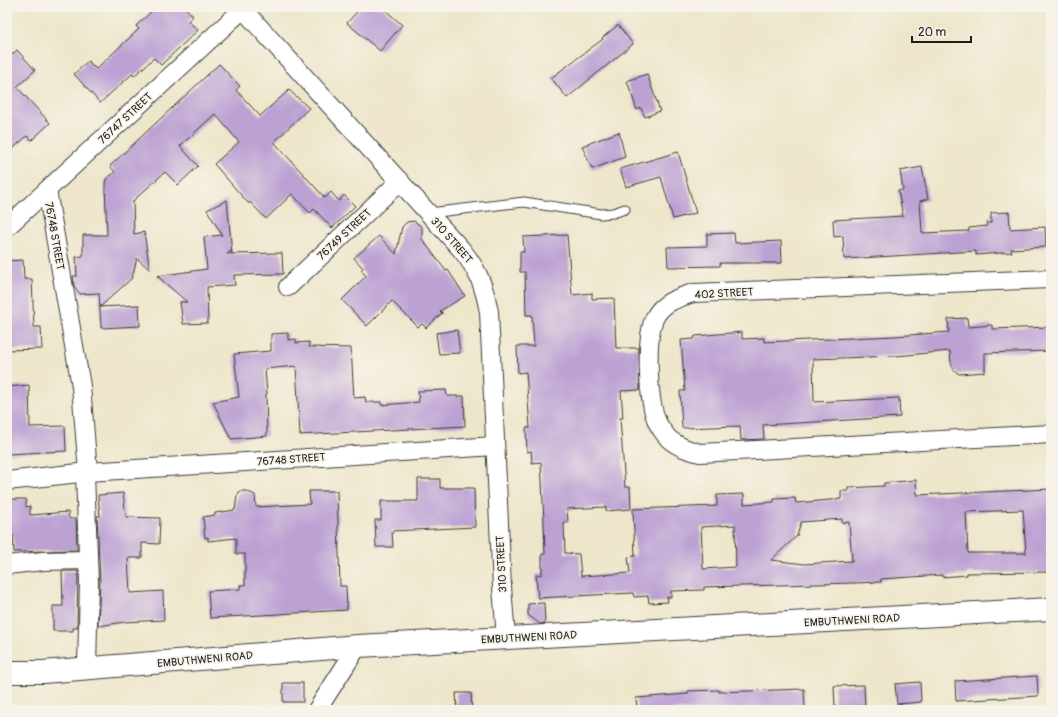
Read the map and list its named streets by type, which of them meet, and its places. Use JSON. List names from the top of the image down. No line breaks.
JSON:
{"streets":{"street":["76747 STREET","76749 STREET","76748 STREET","310 STREET","402 STREET","EMBUTHWENI ROAD"]},"crossings":[["76747 STREET","76748 STREET"],["76747 STREET","310 STREET"],["76749 STREET","310 STREET"],["76748 STREET","310 STREET"],["310 STREET","EMBUTHWENI ROAD"]],"scale_bar":"20 m"}
